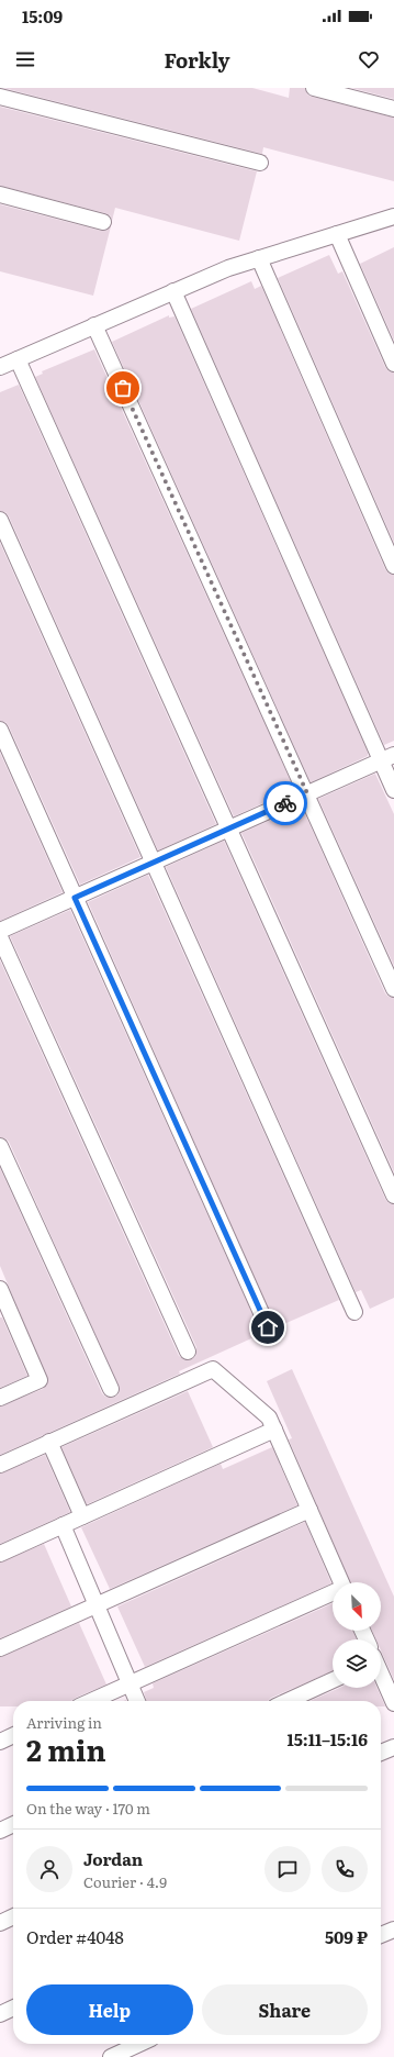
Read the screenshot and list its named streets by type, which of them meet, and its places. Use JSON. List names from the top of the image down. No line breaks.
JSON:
{"north":"bottom right","page":{"status":"15:09","header":"Forkly","heading":["2 min","Arriving in","15:11–15:16"],"panel":["Jordan","Courier · 4.9","Order #4048","509 ₽"],"bar":"On the way · 170 m","buttons":["Help","Share"]}}
